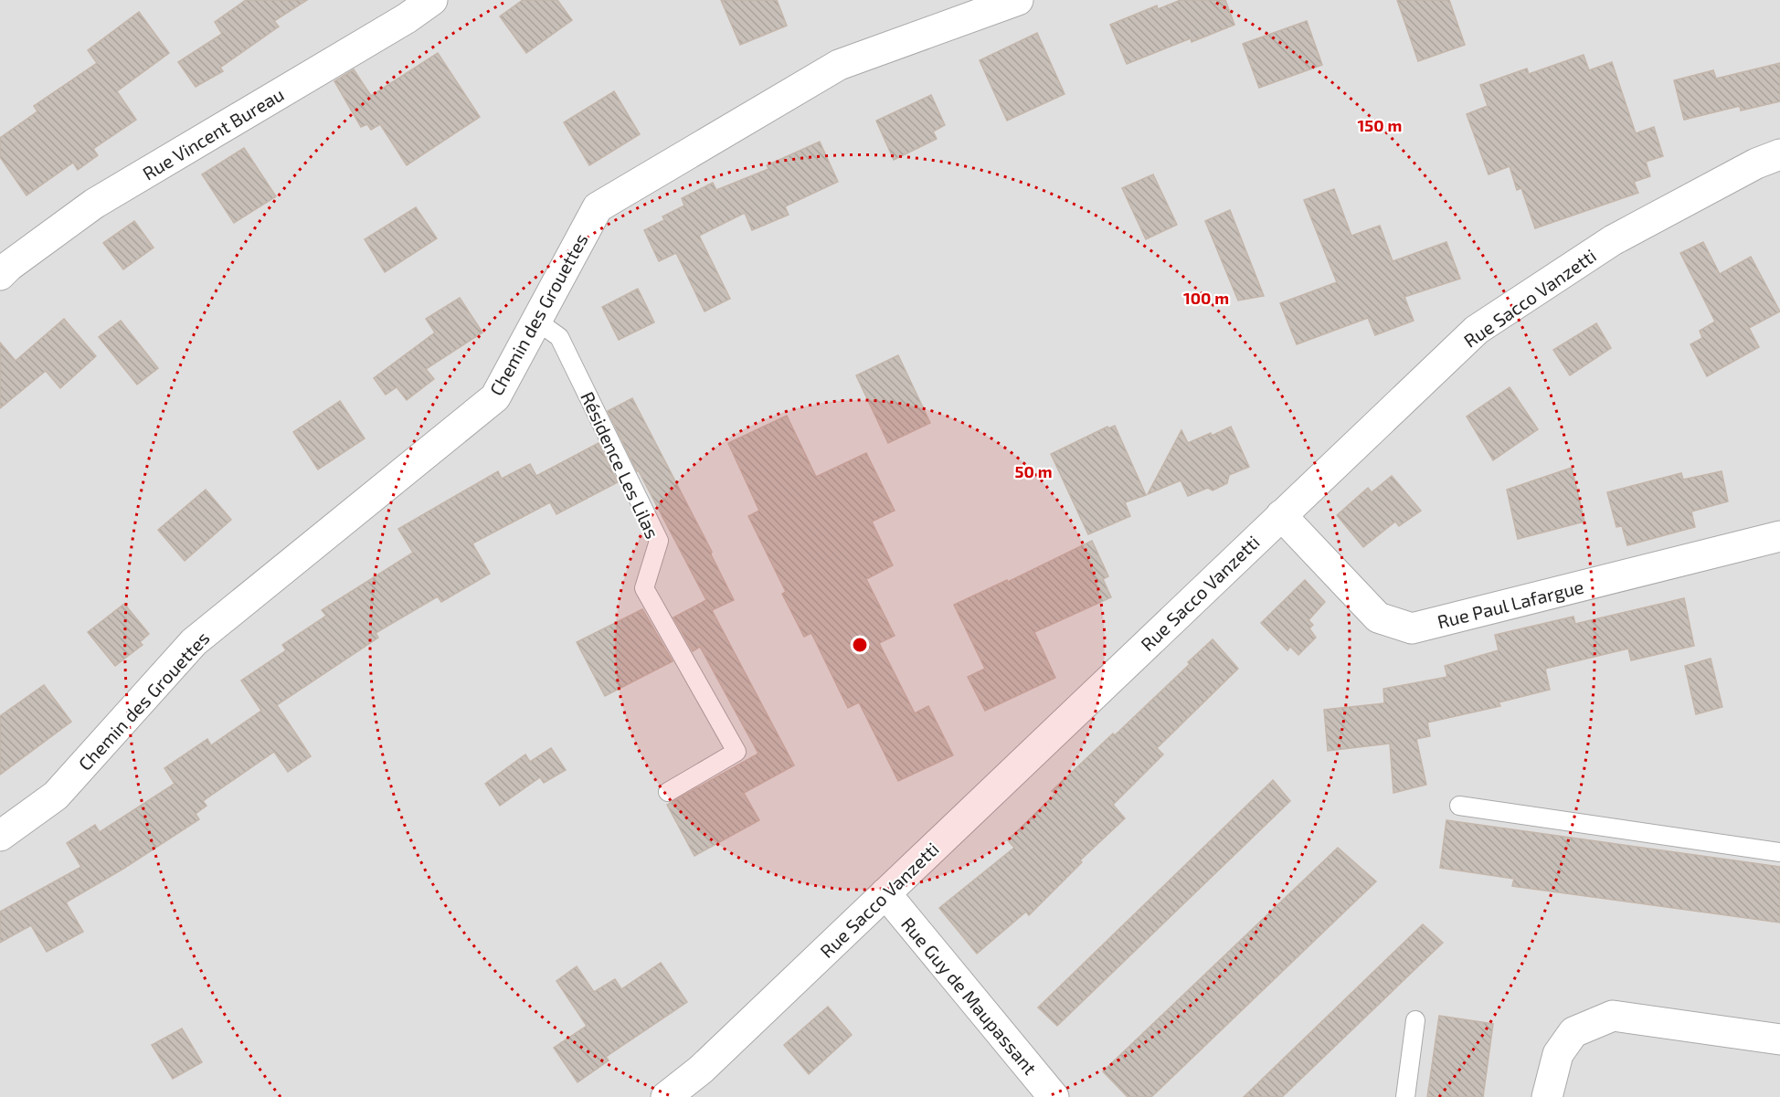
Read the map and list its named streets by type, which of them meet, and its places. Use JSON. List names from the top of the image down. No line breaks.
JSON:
{"streets":{"street":["Rue Vincent Bureau","Rue Sacco Vanzetti","Chemin des Grouettes","Rue Paul Lafargue","Rue Guy de Maupassant"],"lane":["Résidence Les Lilas"]},"crossings":[["Rue Sacco Vanzetti","Rue Paul Lafargue"],["Rue Sacco Vanzetti","Rue Guy de Maupassant"],["Chemin des Grouettes","Résidence Les Lilas"]],"rings":["150 m","100 m","50 m"]}
